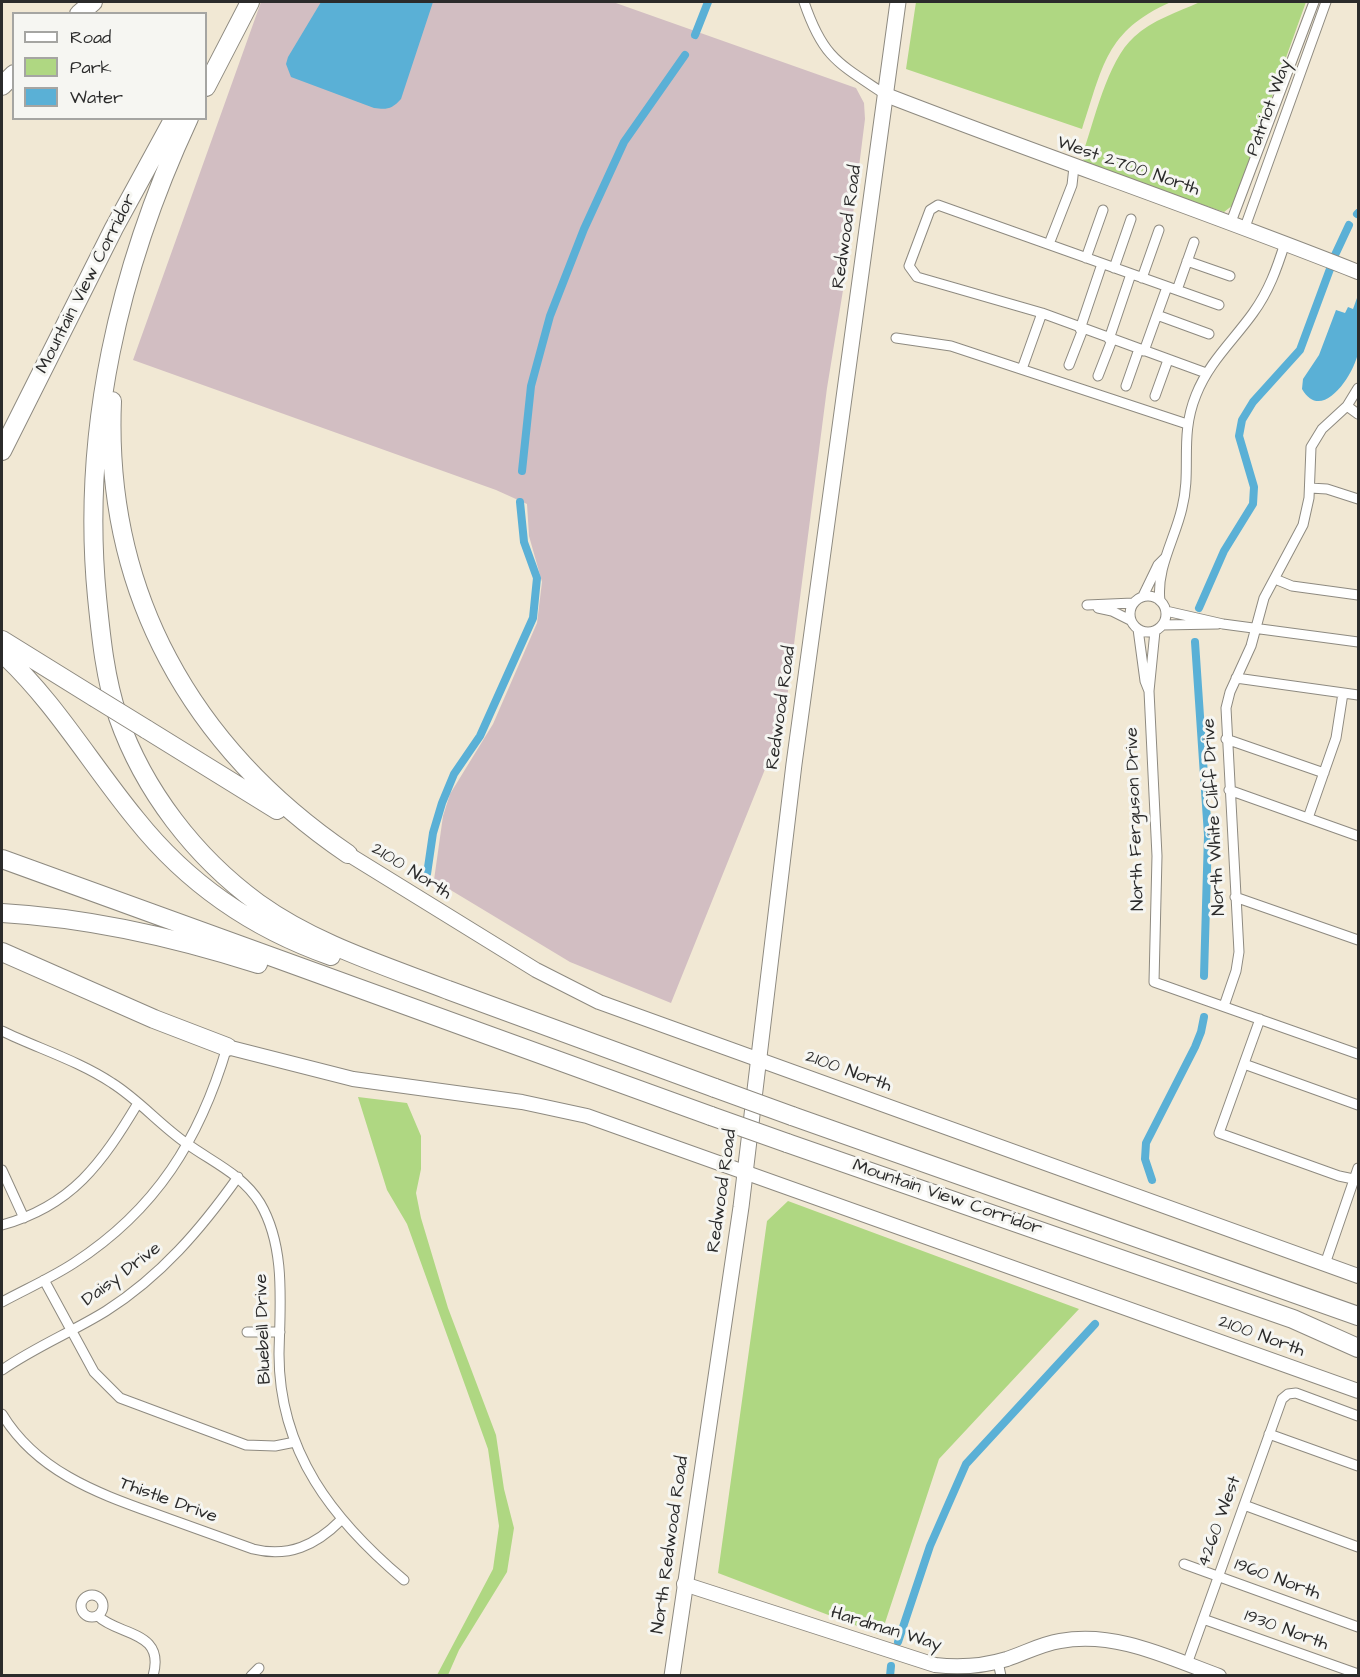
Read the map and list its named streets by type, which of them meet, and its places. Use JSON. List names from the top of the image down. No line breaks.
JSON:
{"streets":{"highway":["Mountain View Corridor"],"main road":["West 2700 North","Redwood Road","2100 North","North Redwood Road","Hardman Way"],"street":["Patriot Way","North White Cliff Drive","North Ferguson Drive","Daisy Drive","Bluebell Drive","Thistle Drive","4260 West","1960 North","1930 North"]},"crossings":[["Patriot Way","West 2700 North"],["West 2700 North","Redwood Road"],["Redwood Road","2100 North"],["Redwood Road","North Redwood Road"],["North White Cliff Drive","North Ferguson Drive"],["Daisy Drive","Bluebell Drive"],["Bluebell Drive","Thistle Drive"],["4260 West","1960 North"],["4260 West","Hardman Way"],["4260 West","1930 North"],["North Redwood Road","Hardman Way"]],"legend":["Road","Park","Water"]}
